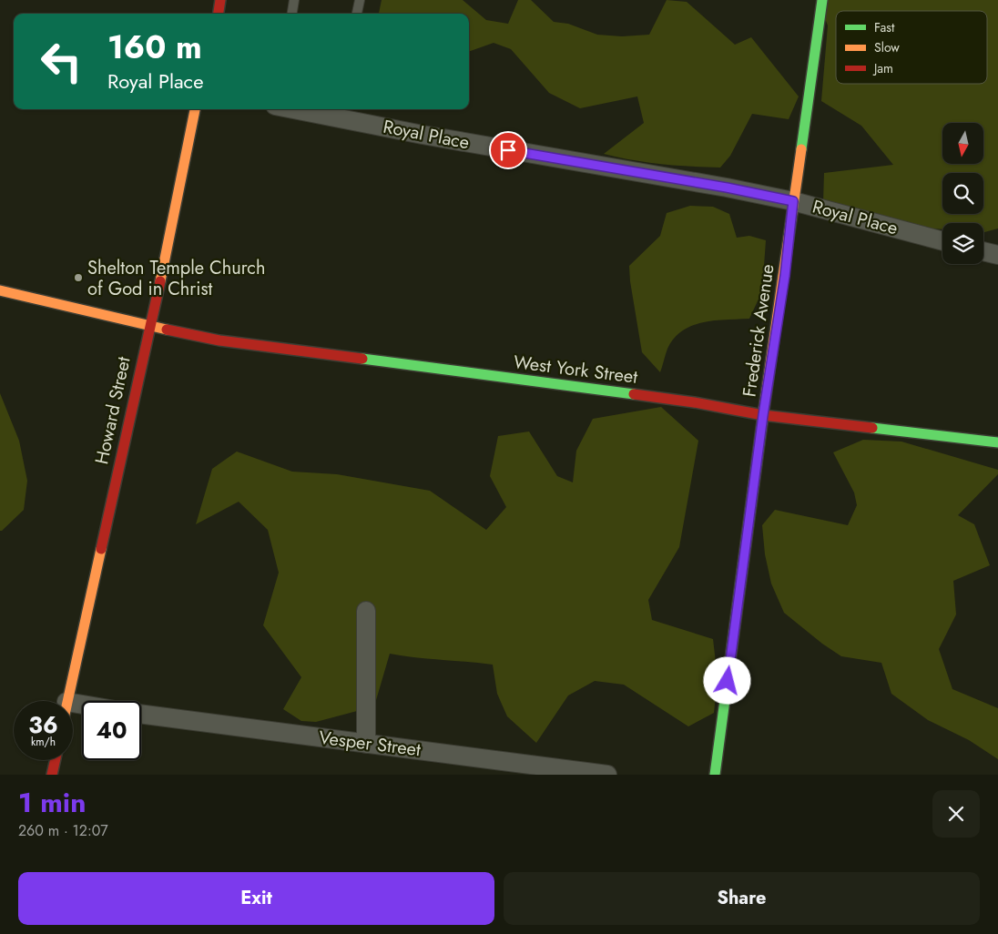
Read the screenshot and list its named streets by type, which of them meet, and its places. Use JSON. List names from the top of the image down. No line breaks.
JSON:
{"streets":{"street":["Royal Place","Frederick Avenue","West York Street","Howard Street","Vesper Street"]},"crossings":[["Royal Place","Frederick Avenue"],["Frederick Avenue","West York Street"],["West York Street","Howard Street"]],"places":["Shelton Temple Church of God in Christ"],"legend":["Fast","Slow","Jam"],"north":"bottom","page":{"turn":["160 m","Royal Place"],"speed":"36 km/h","limit":"40","heading":["1 min","260 m · 12:07"],"buttons":["Exit","Share"]}}
